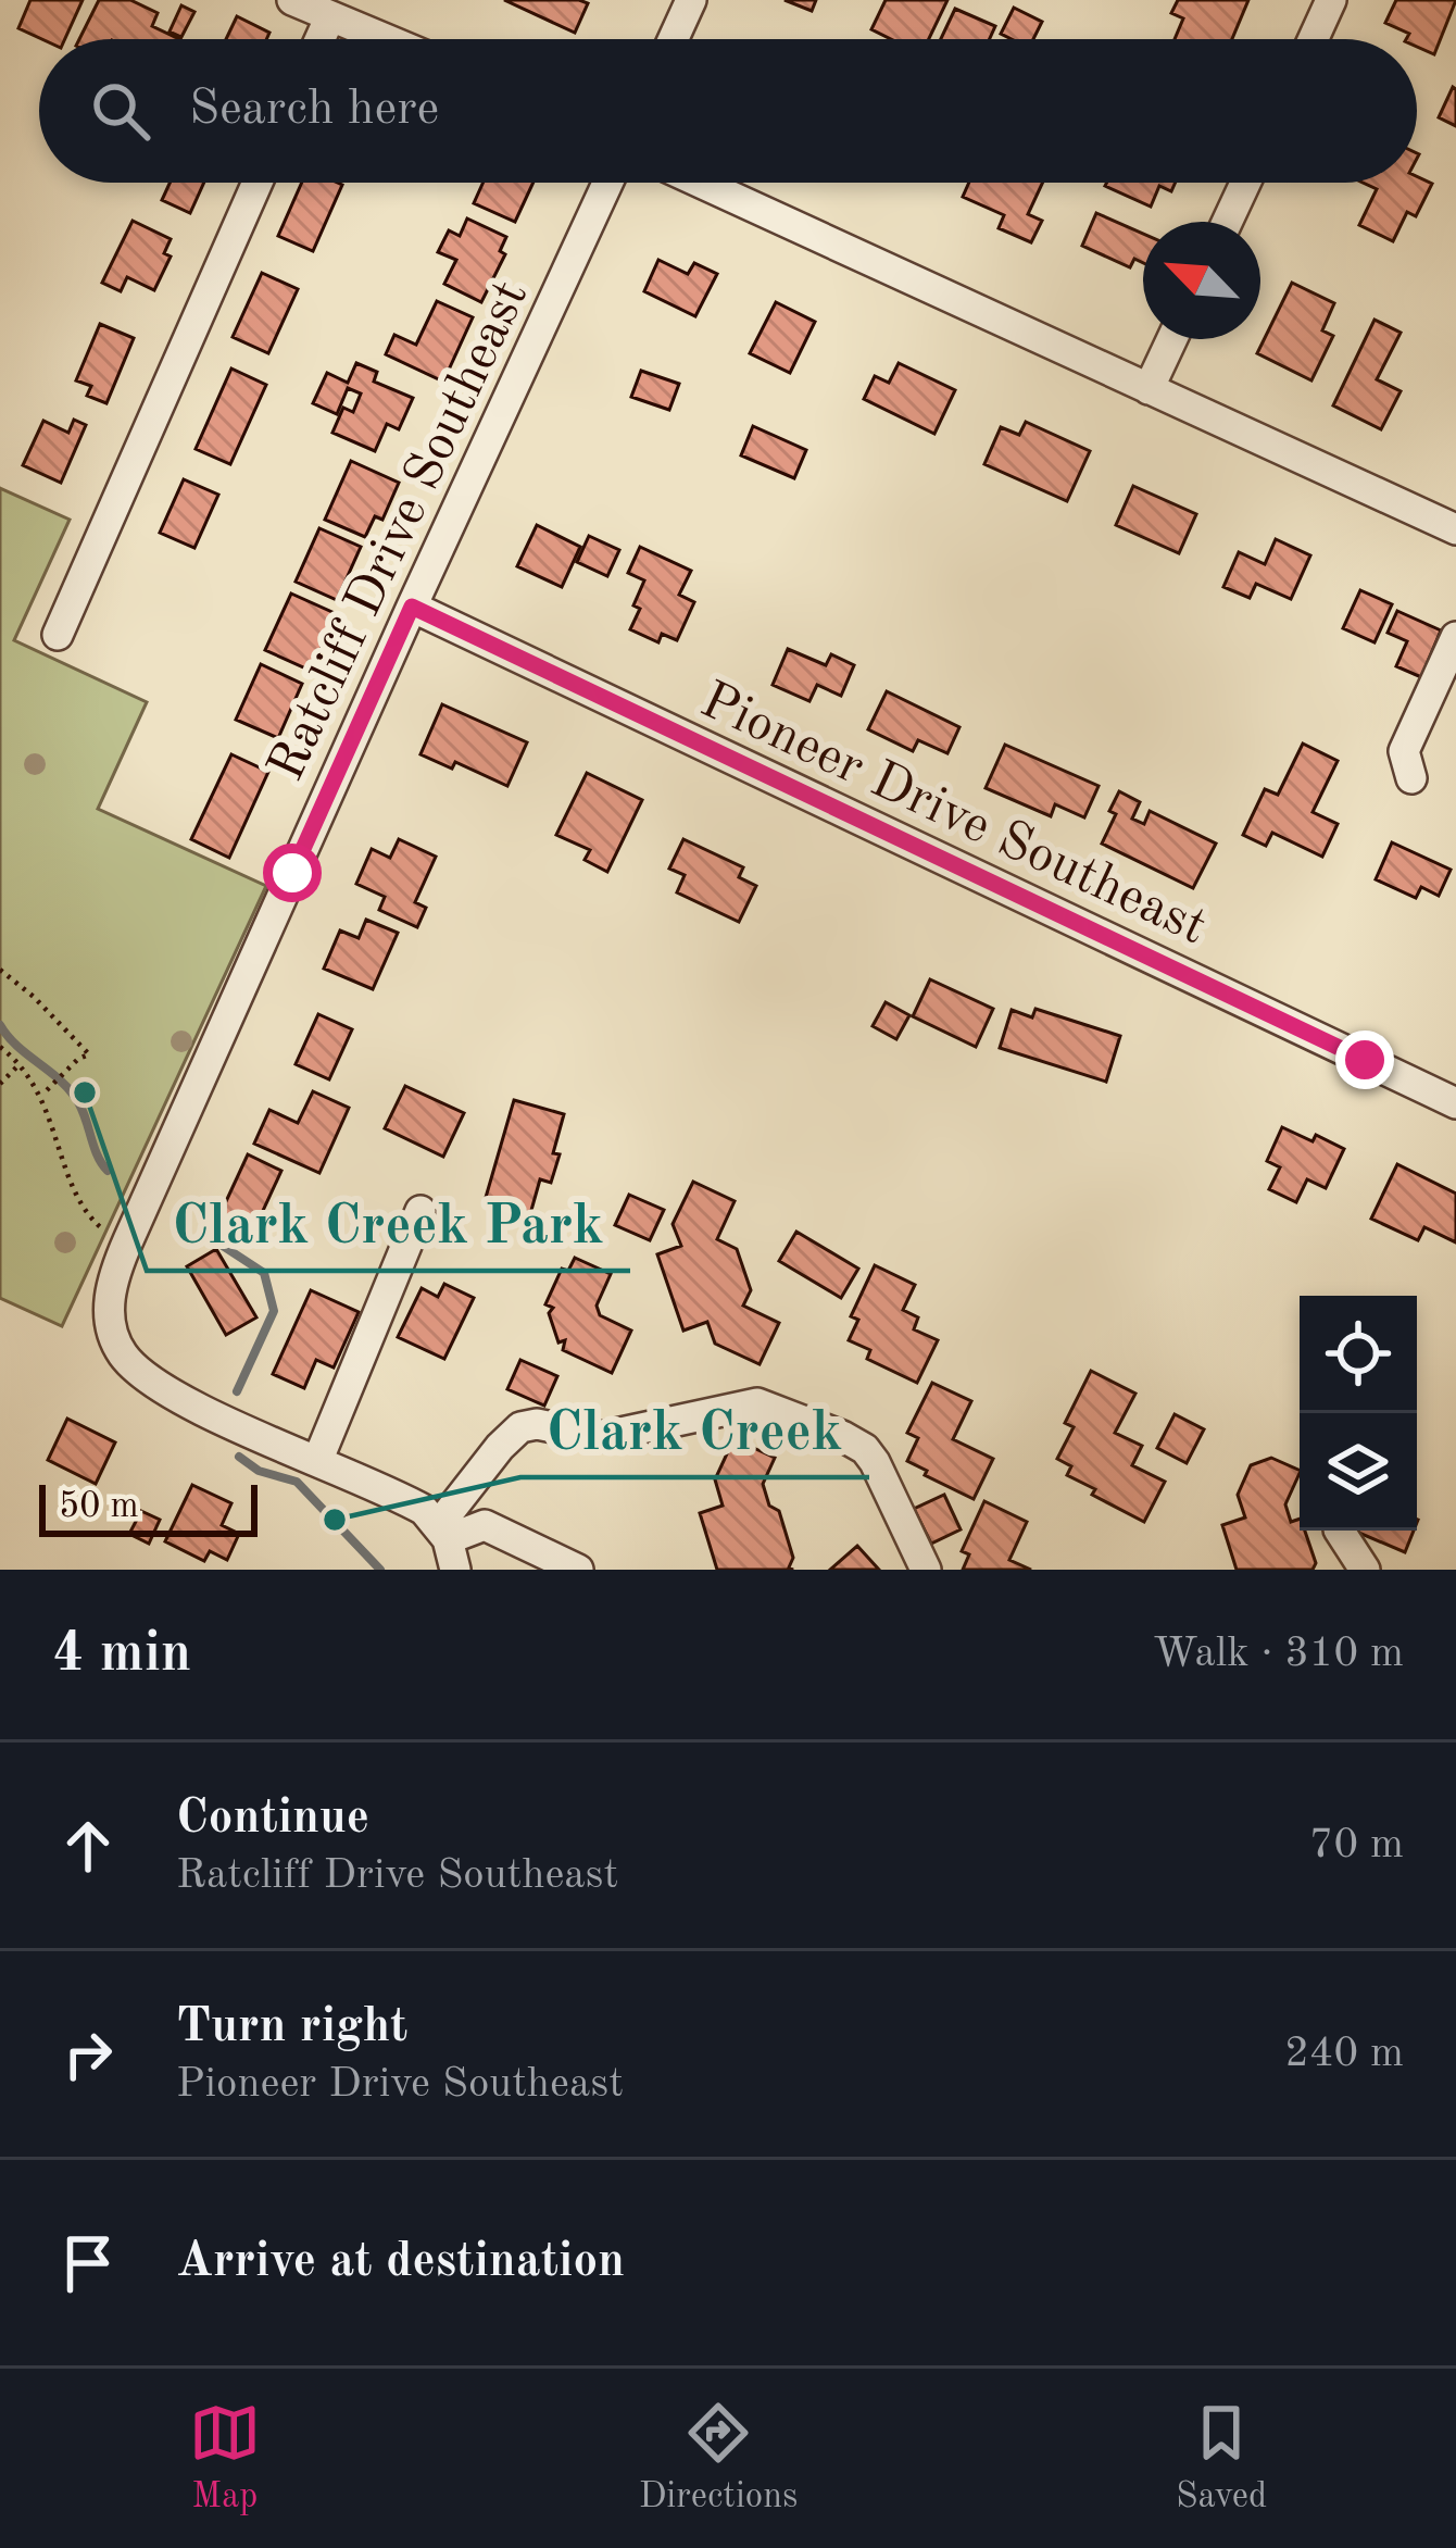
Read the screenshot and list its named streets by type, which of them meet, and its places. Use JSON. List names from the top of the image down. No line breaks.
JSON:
{"streets":{"street":["Ratcliff Drive Southeast","Pioneer Drive Southeast"]},"crossings":[["Ratcliff Drive Southeast","Pioneer Drive Southeast"]],"places":["Clark Creek Park","Clark Creek"],"scale_bar":"50 m","north":"top left","page":{"search":"Search here","scale":"50 m","heading":["4 min","Walk · 310 m"],"list":[["Continue","Ratcliff Drive Southeast","70 m"],["Turn right","Pioneer Drive Southeast","240 m"],"Arrive at destination"],"nav":["Map","Directions","Saved"]}}
